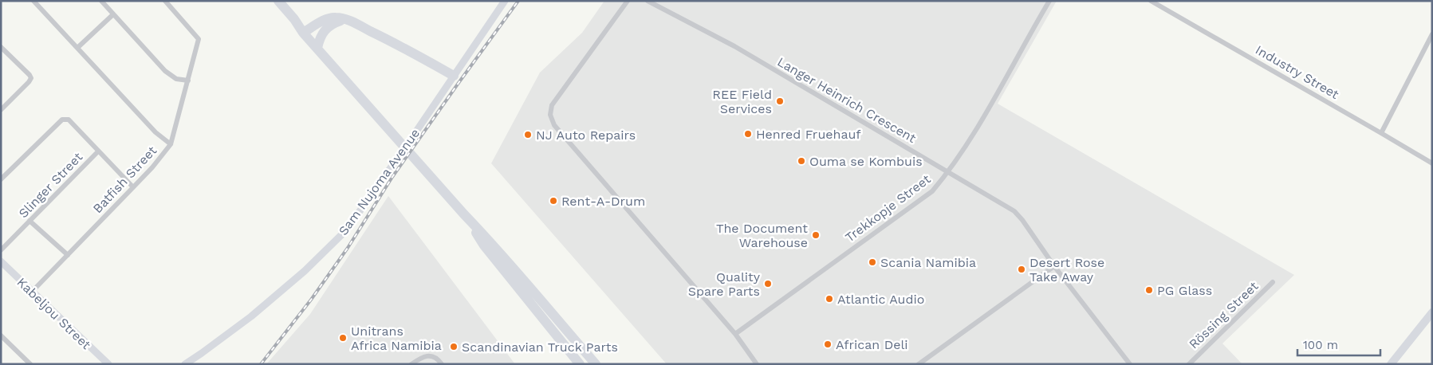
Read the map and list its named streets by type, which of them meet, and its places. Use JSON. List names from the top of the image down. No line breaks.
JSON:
{"streets":{"street":["Industry Street","Langer Heinrich Crescent","Batfish Street","Sam Nujoma Avenue","Slinger Street","Trekkopje Street","Kabeljou Street","Rössing Street"]},"crossings":[["Langer Heinrich Crescent","Trekkopje Street"],["Batfish Street","Kabeljou Street"]],"places":["REE Field Services","Henred Fruehauf","NJ Auto Repairs","Ouma se Kombuis","Rent-A-Drum","The Document Warehouse","Scania Namibia","Desert Rose Take Away","Quality Spare Parts","PG Glass","Atlantic Audio","Unitrans Africa Namibia","African Deli","Scandinavian Truck Parts"],"scale_bar":"100 m"}
